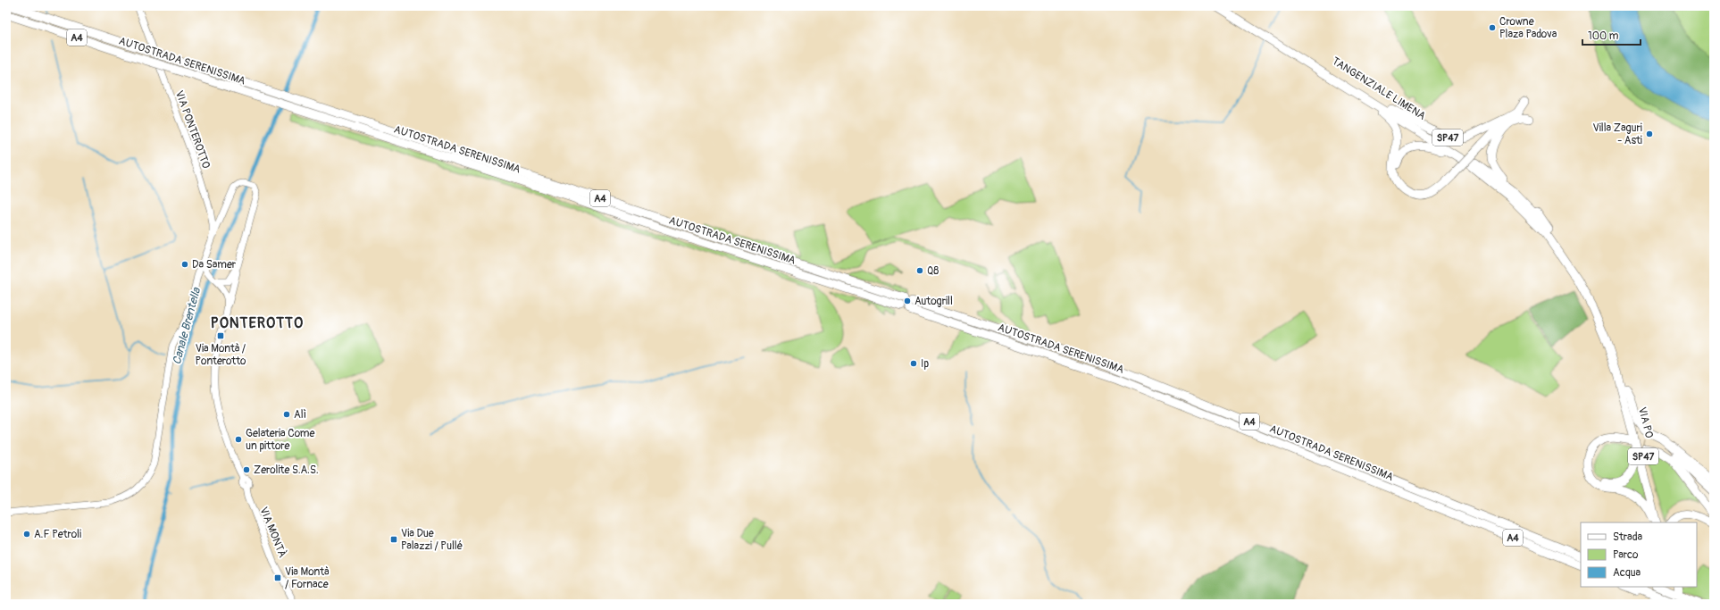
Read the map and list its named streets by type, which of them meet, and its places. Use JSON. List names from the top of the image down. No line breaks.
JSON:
{"streets":{"highway":["A4","AUTOSTRADA SERENISSIMA","TANGENZIALE LIMENA","SP47","VIA PO"],"main road":["VIA PONTEROTTO","VIA MONTÀ"]},"crossings":[["TANGENZIALE LIMENA","SP47"],["TANGENZIALE LIMENA","VIA PO"]],"districts":["PONTEROTTO"],"water":["Canale Brentella"],"places":{"other":["Crowne Plaza Padova","Villa Zaguri - Asti","Da Samer","Q8","Autogrill","Ip","Alì","Gelateria Come un pittore","Zerolite S.A.S.","A.F Petroli"],"transit":["Via Montà / Ponterotto","Via Due Palazzi / Pullé","Via Montà / Fornace"]},"legend":["Strada","Parco","Acqua"],"scale_bar":"100 m"}
